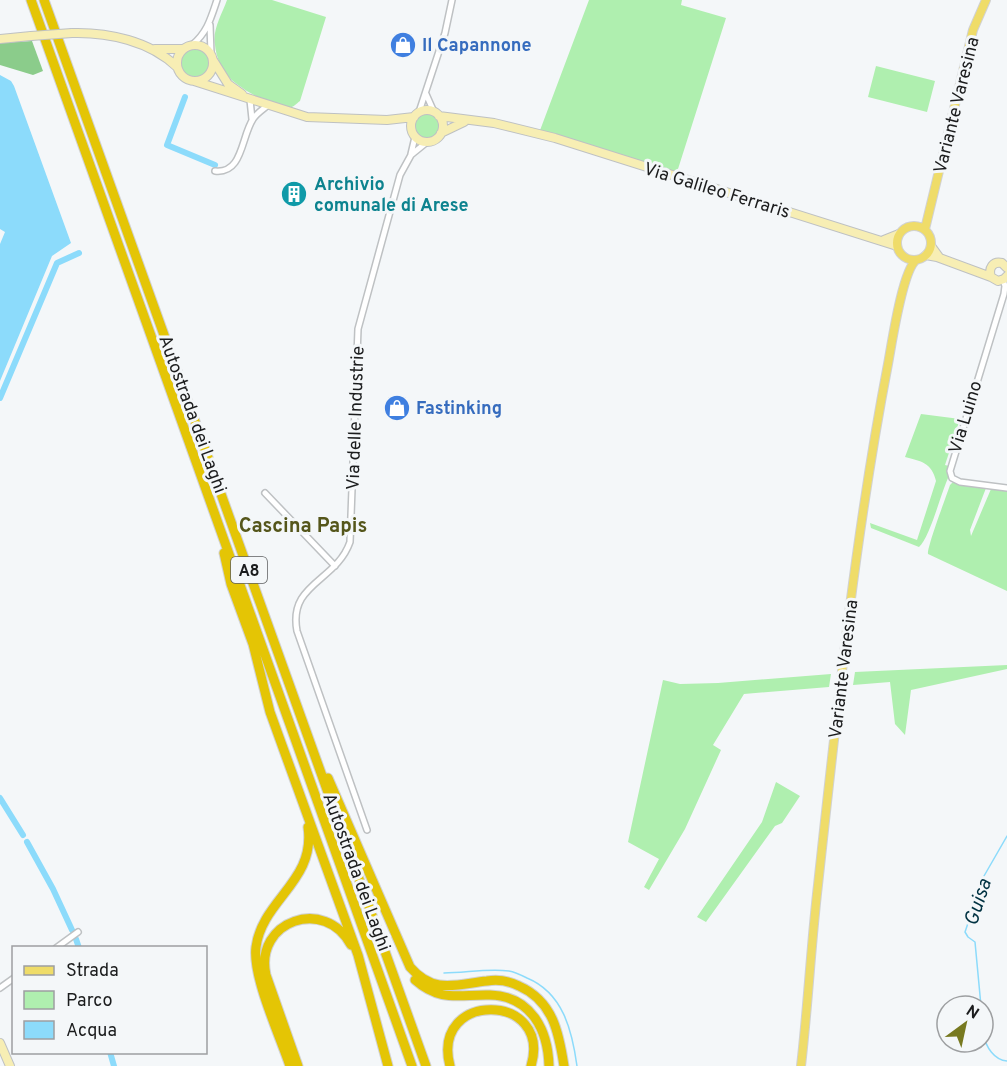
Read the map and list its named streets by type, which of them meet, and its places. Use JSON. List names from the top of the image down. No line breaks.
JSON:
{"streets":{"highway":["Autostrada dei Laghi","A8"],"main road":["Variante Varesina"],"street":["Via Galileo Ferraris","Via Luino","Via delle Industrie"]},"crossings":[["Variante Varesina","Via Galileo Ferraris"],["Via Galileo Ferraris","Via delle Industrie"]],"districts":["Cascina Papis"],"water":["Guisa"],"places":{"shop":["Il Capannone","Fastinking"],"building":["Archivio comunale di Arese"]},"legend":["Strada","Parco","Acqua"],"north":"top right"}
